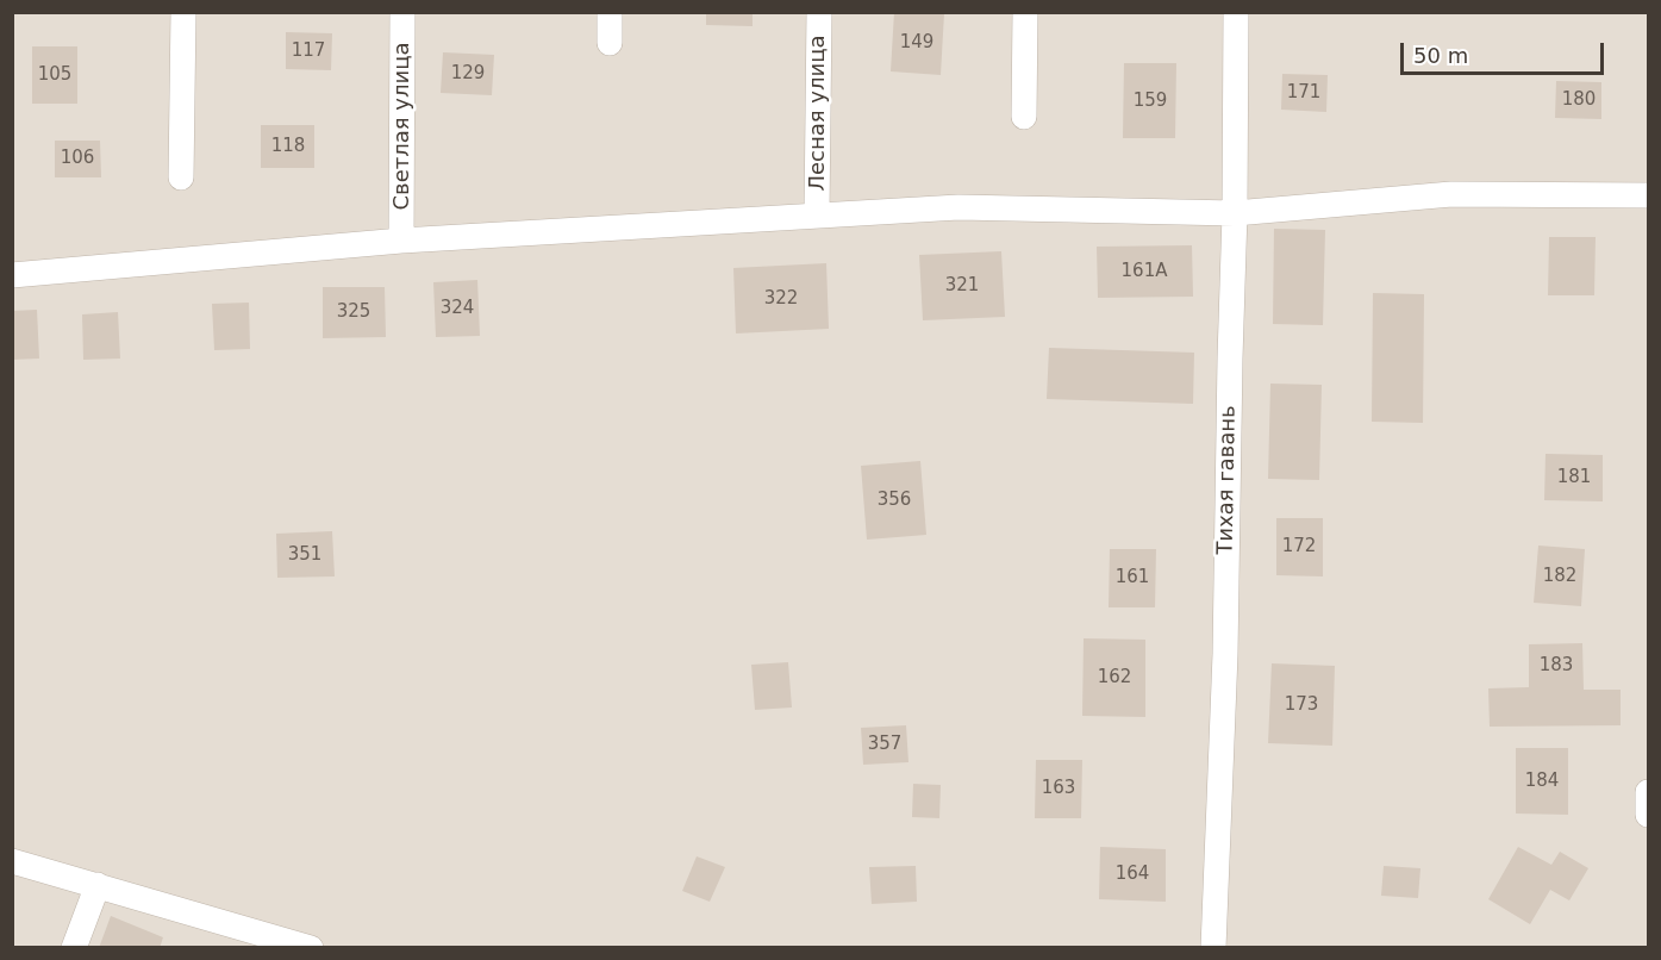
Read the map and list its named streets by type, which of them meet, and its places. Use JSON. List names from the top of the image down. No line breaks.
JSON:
{"streets":{"street":["Лесная улица","Светлая улица","Тихая гавань"]},"house_numbers":["149","117","129","105","171","180","159","118","106","161А","321","322","324","325","181","356","172","351","182","161","183","162","173","357","184","163","164"],"scale_bar":"50 m"}
